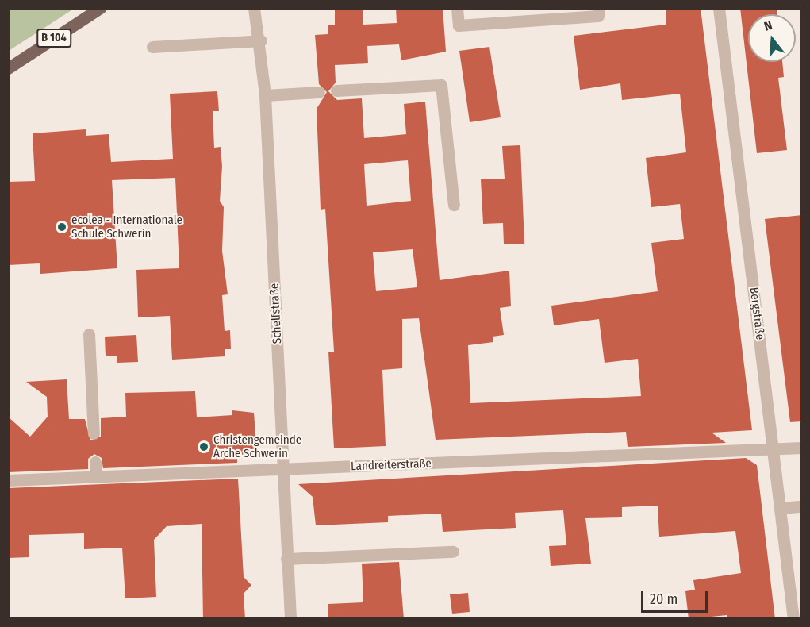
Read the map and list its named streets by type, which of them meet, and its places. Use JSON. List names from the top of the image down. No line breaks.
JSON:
{"streets":{"main road":["B 104"],"street":["Schelfstraße","Bergstraße","Landreiterstraße"]},"crossings":[["Schelfstraße","Landreiterstraße"],["Bergstraße","Landreiterstraße"]],"places":["ecolea - Internationale Schule Schwerin","Christengemeinde Arche Schwerin"],"scale_bar":"20 m","north":"top"}
